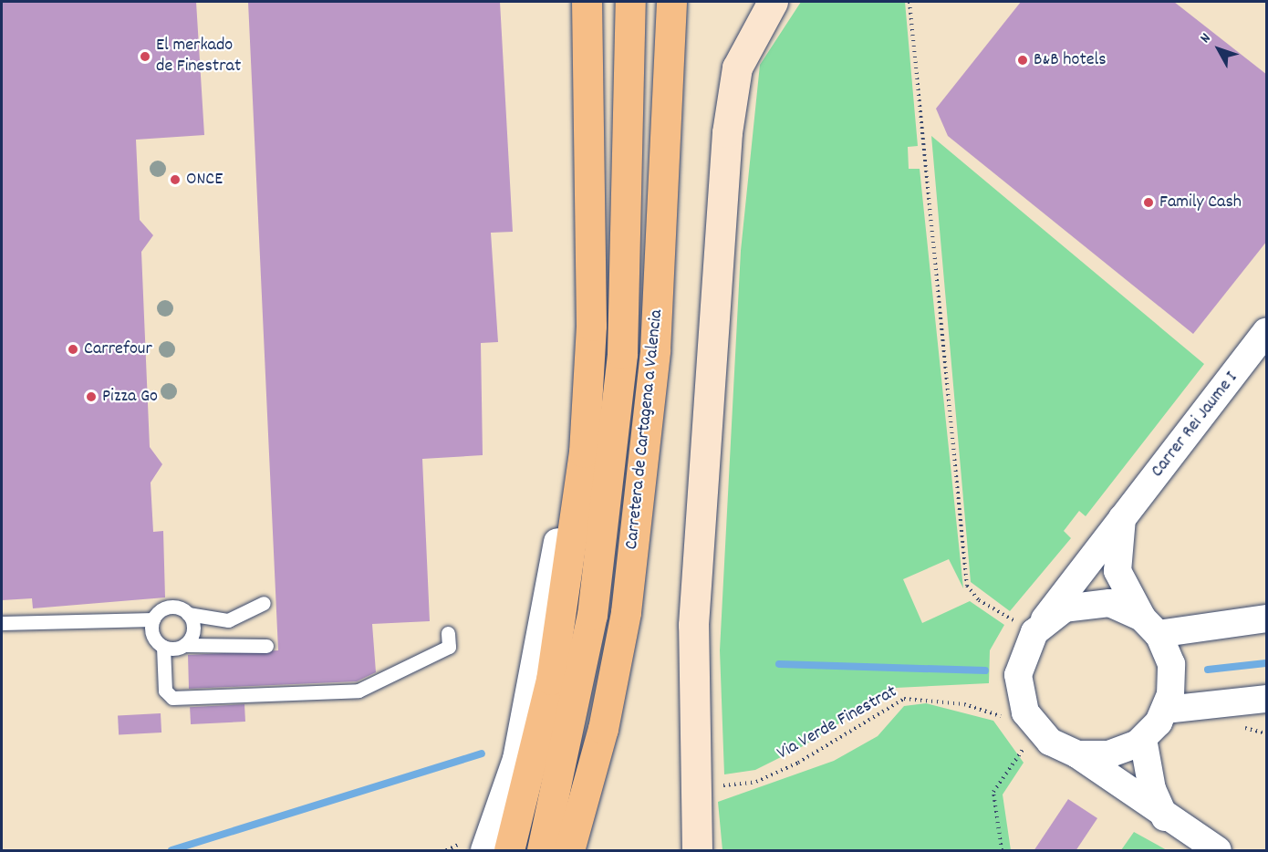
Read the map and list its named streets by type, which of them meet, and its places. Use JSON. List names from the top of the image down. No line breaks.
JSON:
{"streets":{"highway":["Carretera de Cartagena a Valencia"],"street":["Carrer Rei Jaume I"],"path":["Via Verde Finestrat"]},"places":["El merkado de Finestrat","B&B hotels","ONCE","Family Cash","Carrefour","Pizza Go"],"north":"top left"}
